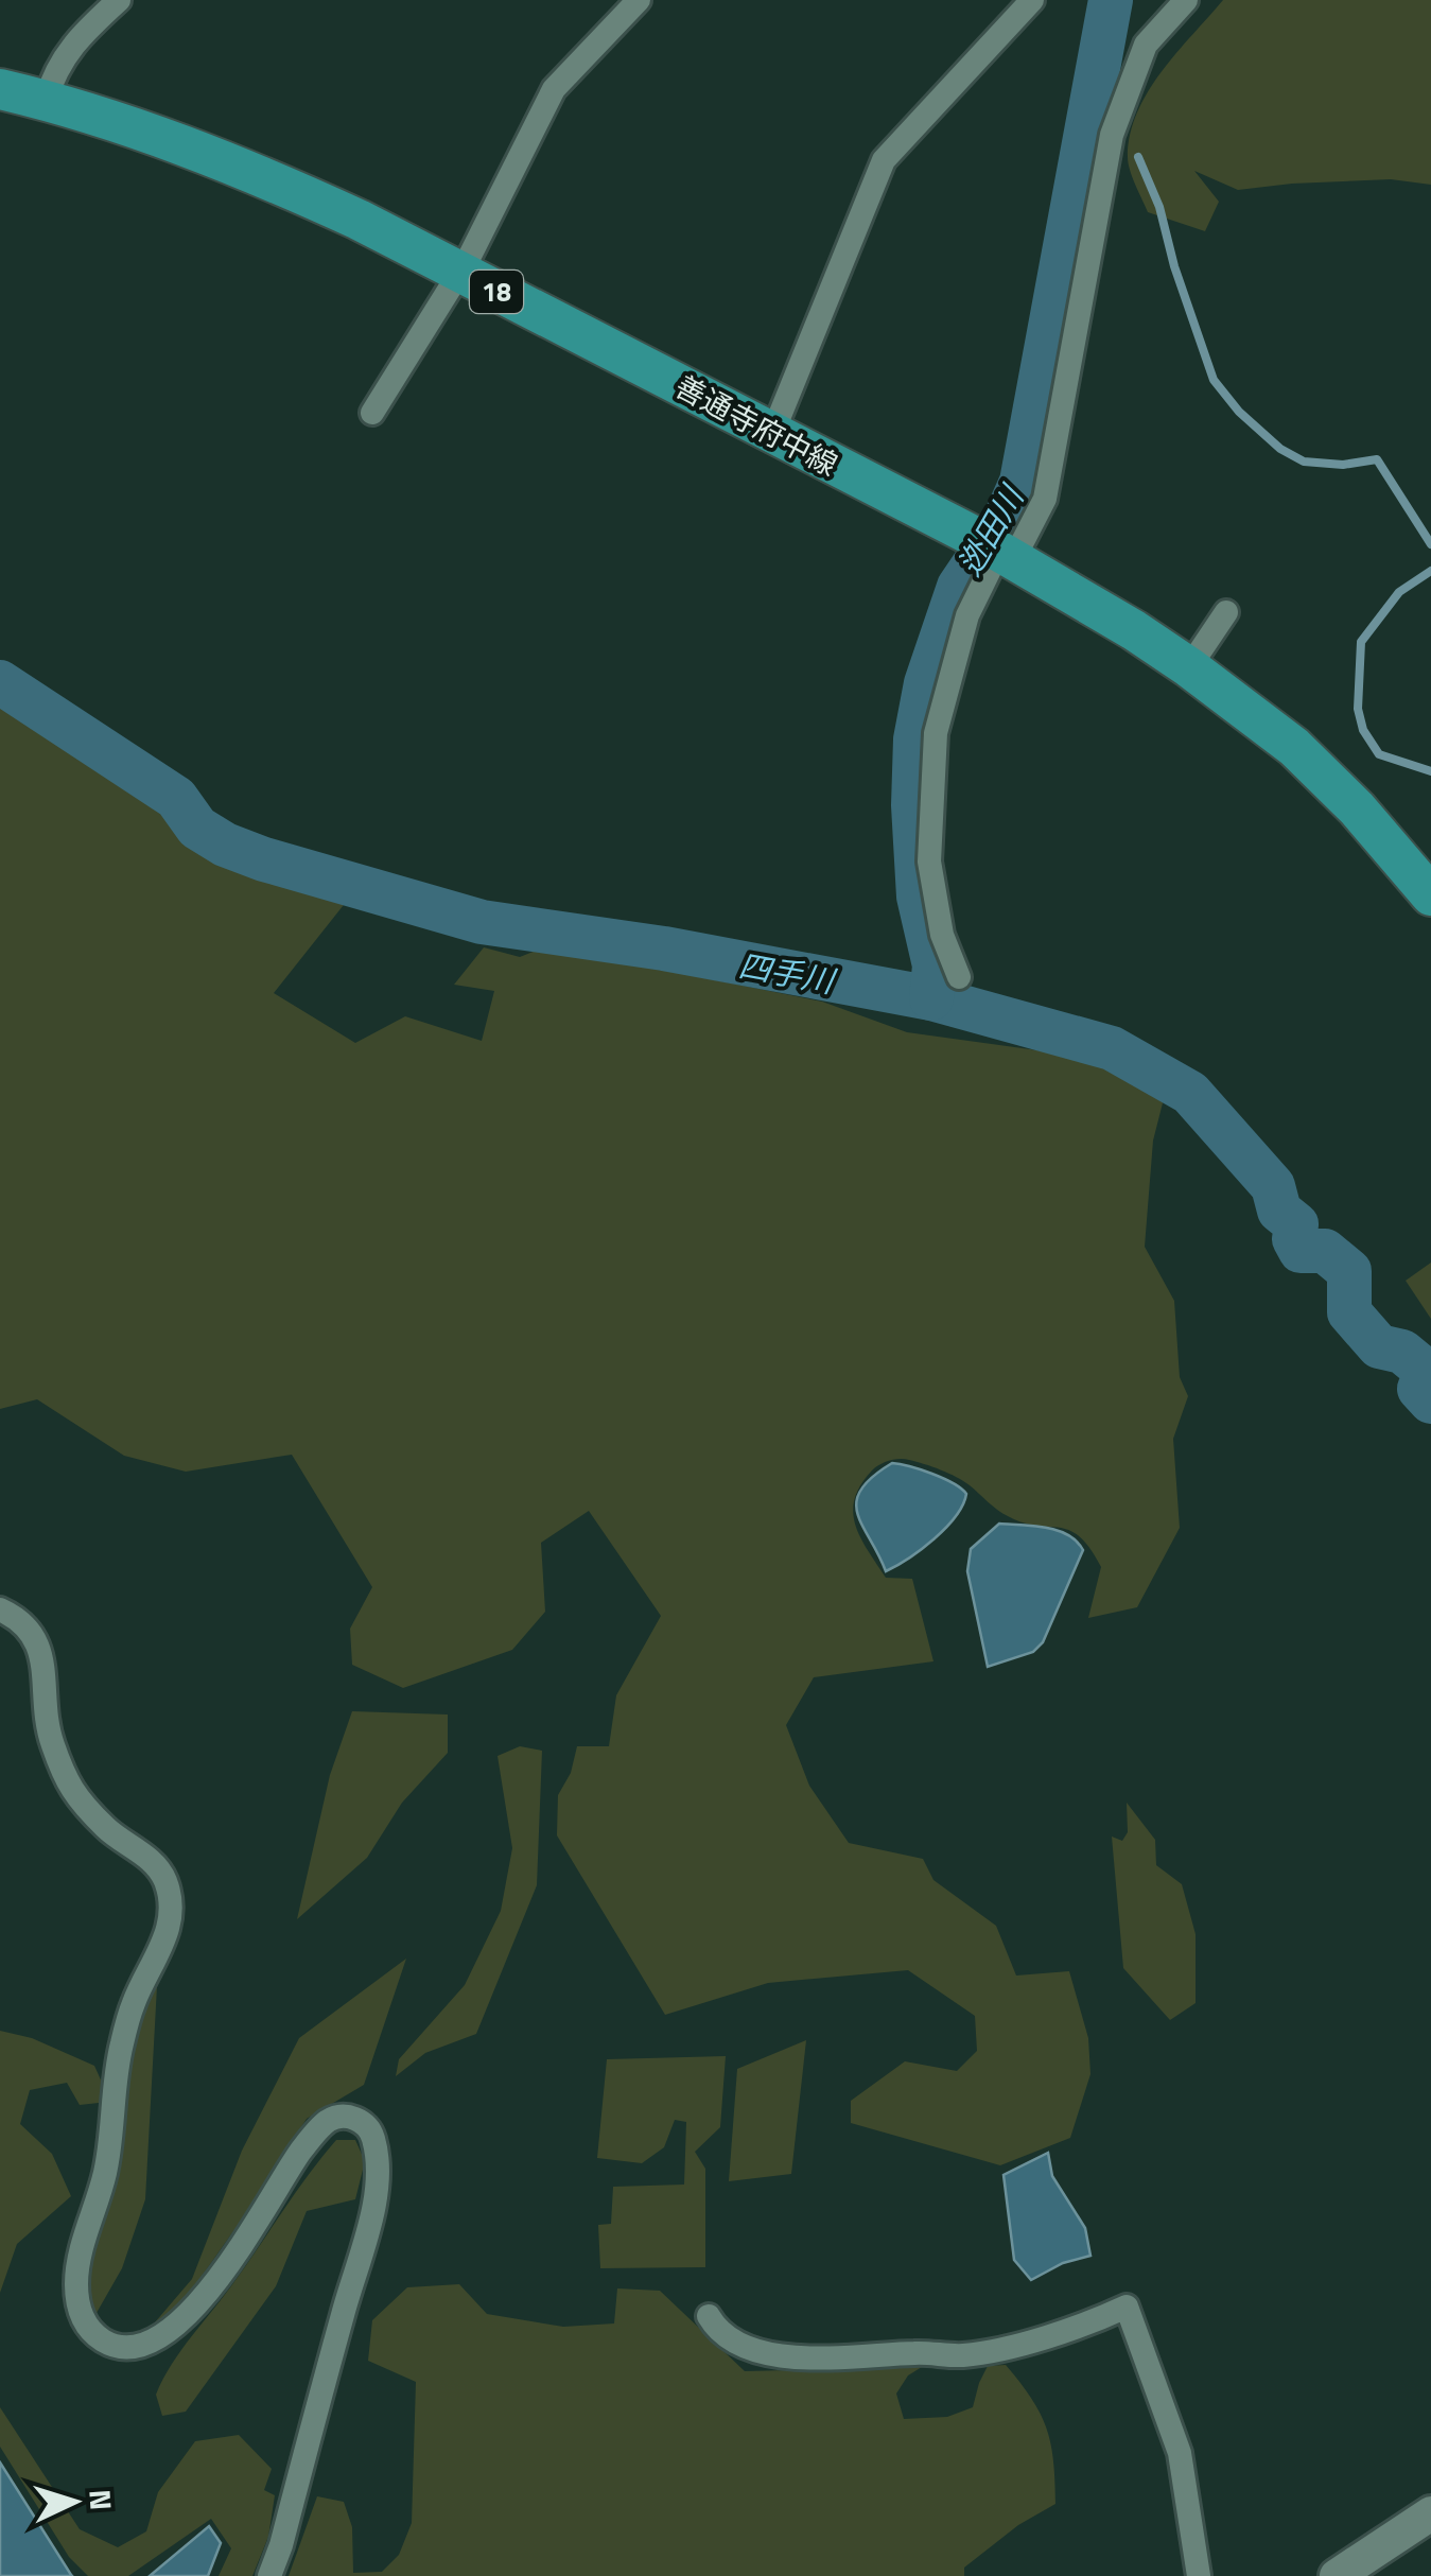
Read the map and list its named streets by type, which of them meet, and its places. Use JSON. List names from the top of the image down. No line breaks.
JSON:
{"streets":{"main road":["18","善通寺府中線"]},"water":["迯田川","四手川"],"north":"right"}
